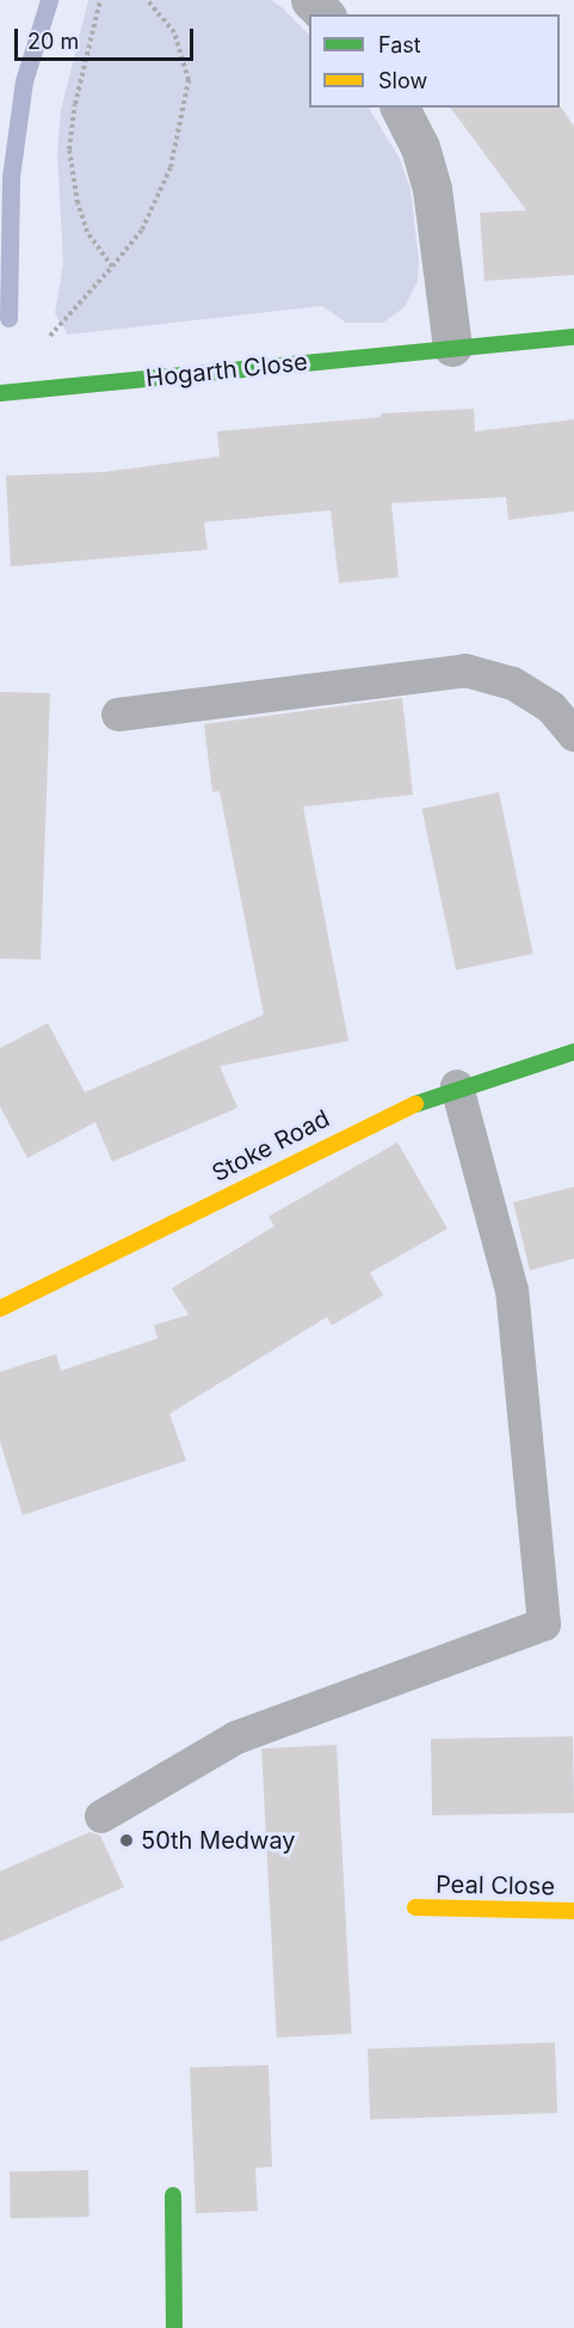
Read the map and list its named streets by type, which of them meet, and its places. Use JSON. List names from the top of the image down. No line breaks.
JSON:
{"streets":{"street":["Hogarth Close","Stoke Road","Peal Close"]},"places":["50th Medway"],"legend":["Fast","Slow"],"scale_bar":"20 m"}
